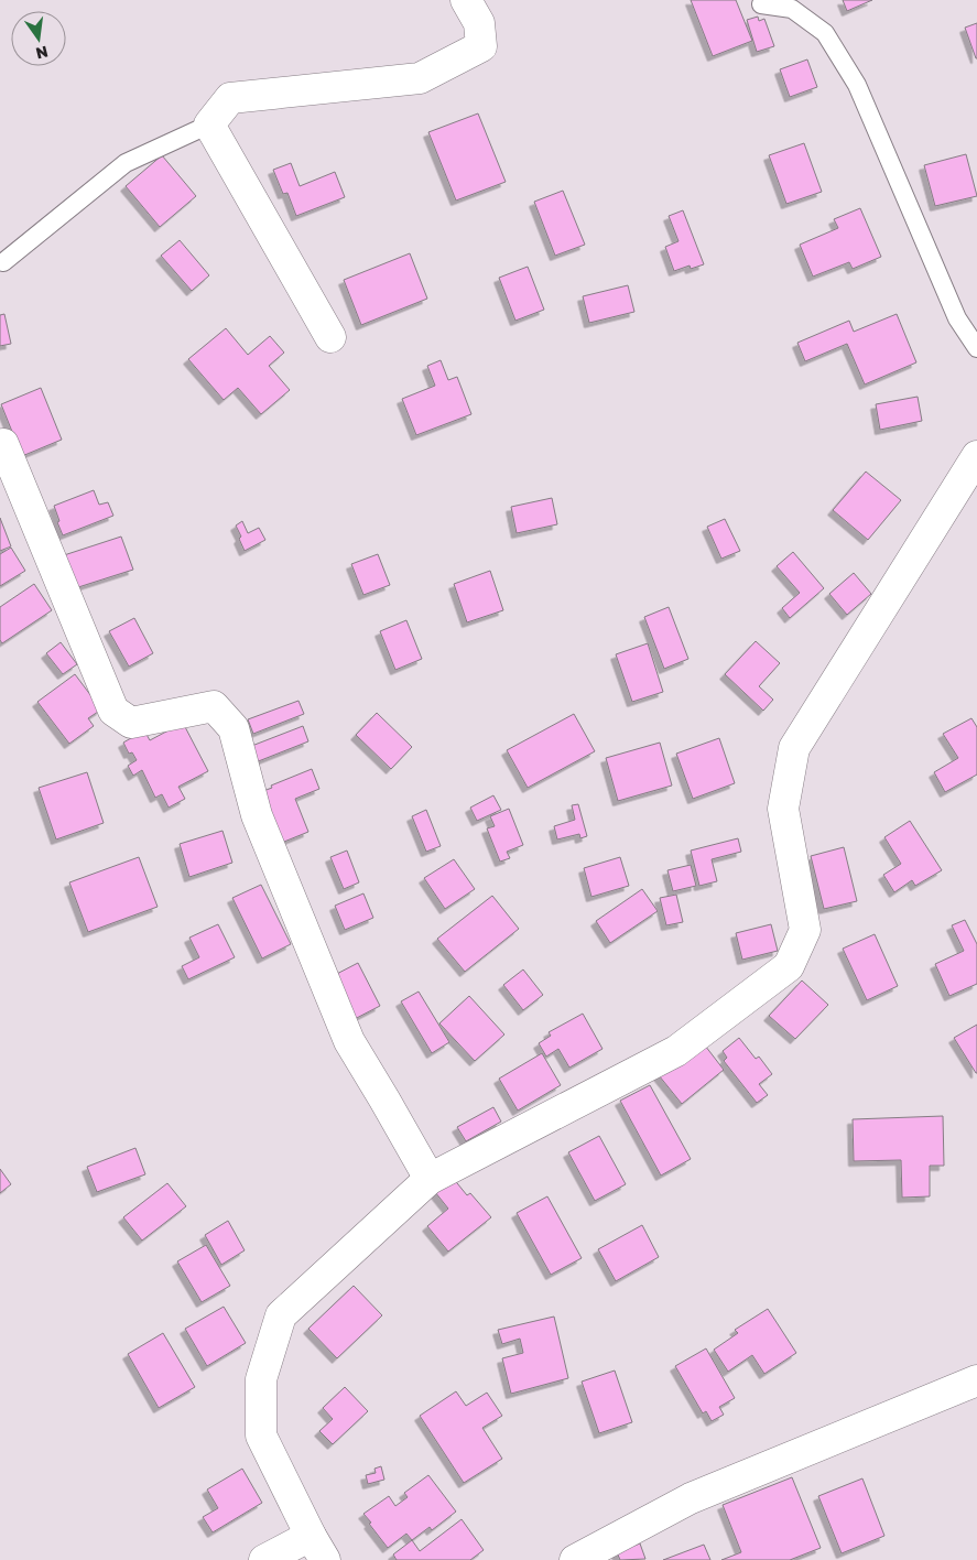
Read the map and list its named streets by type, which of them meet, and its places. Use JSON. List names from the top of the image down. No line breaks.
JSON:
{"north":"bottom"}
